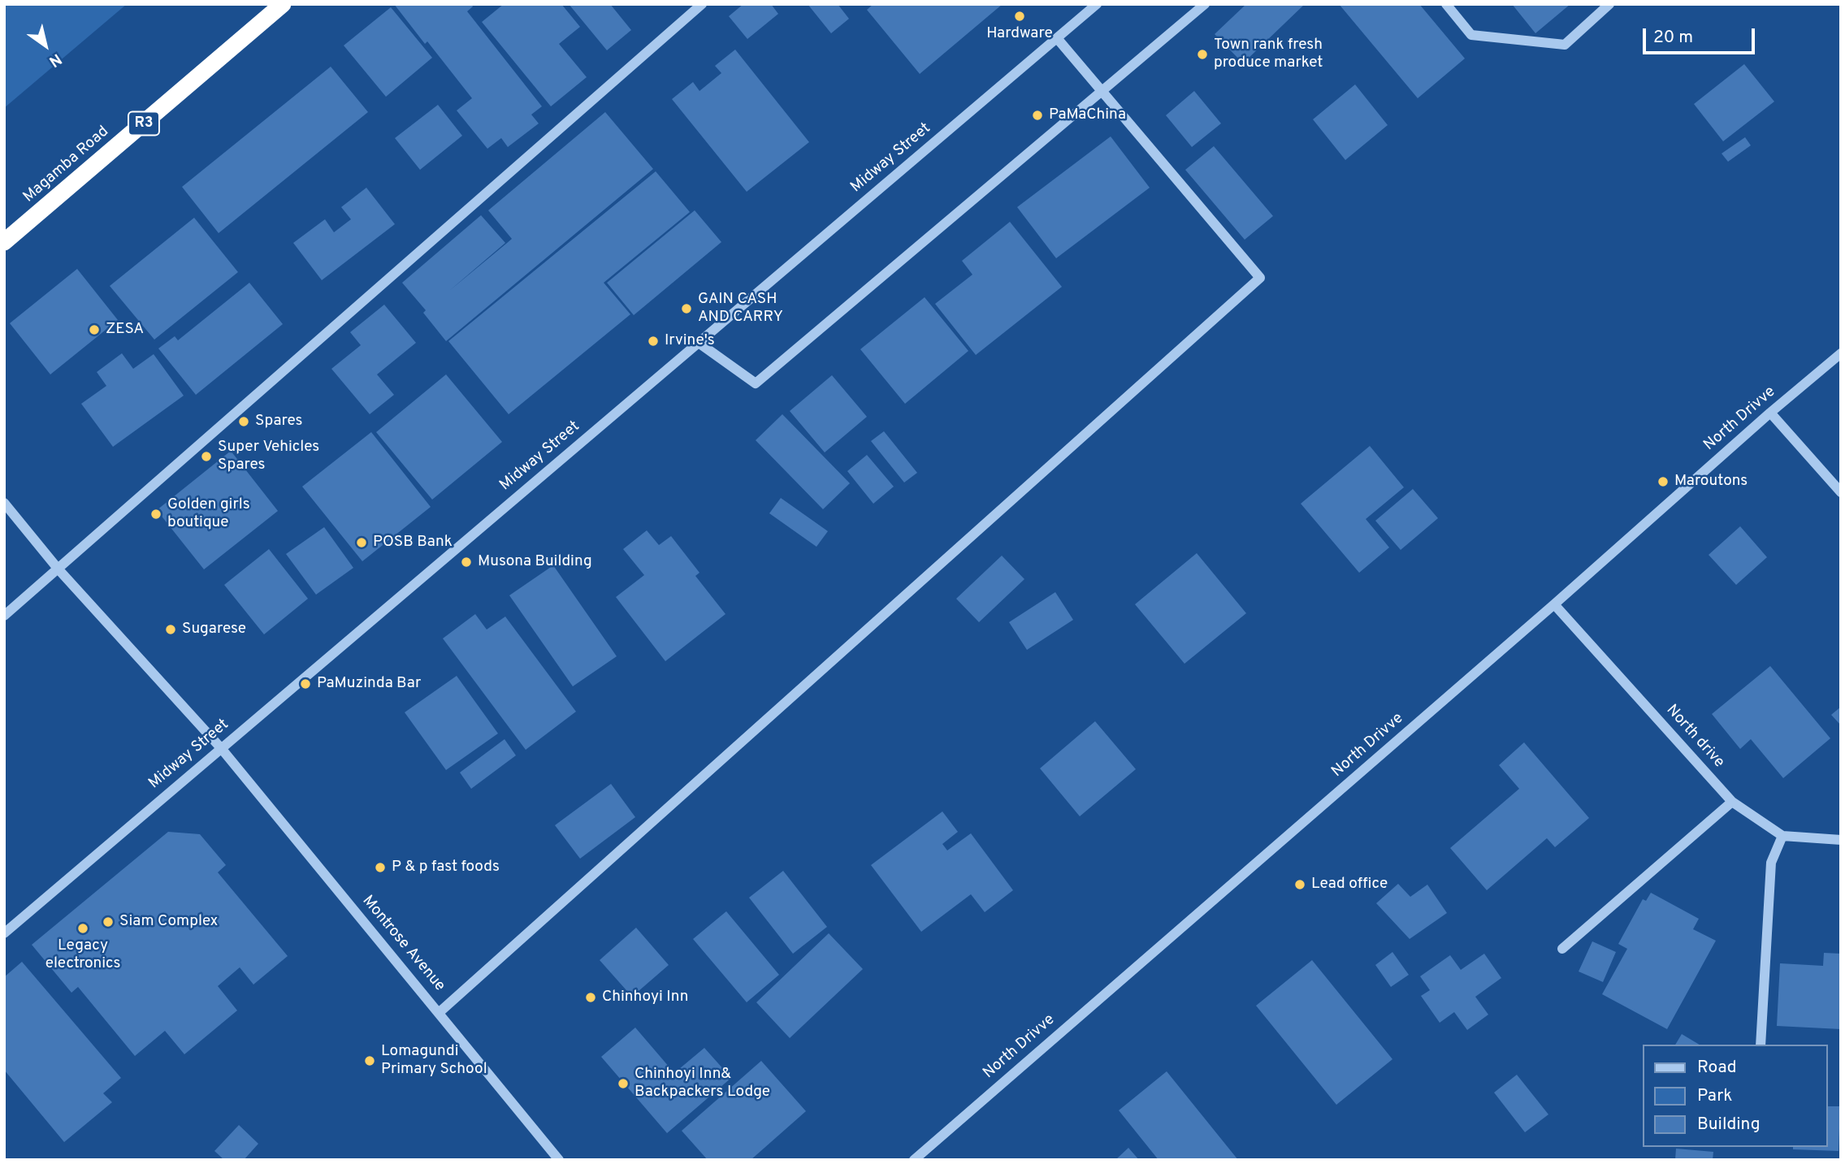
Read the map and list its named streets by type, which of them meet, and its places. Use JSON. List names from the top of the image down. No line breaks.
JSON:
{"streets":{"highway":["R3","Magamba Road"],"street":["Midway Street","North Drivve","North drive","Montrose Avenue"]},"crossings":[["Midway Street","Montrose Avenue"],["North Drivve","North drive"]],"places":["Hardware","Town rank fresh produce market","PaMaChina","GAIN CASH AND CARRY","ZESA","Irvine's","Spares","Super Vehicles Spares","Maroutons","Golden girls boutique","POSB Bank","Musona Building","Sugarese","PaMuzinda Bar","P & p fast foods","Lead office","Siam Complex","Legacy electronics","Chinhoyi Inn","Lomagundi Primary School","Chinhoyi Inn& Backpackers Lodge"],"legend":["Road","Park","Building"],"scale_bar":"20 m","north":"bottom right"}
